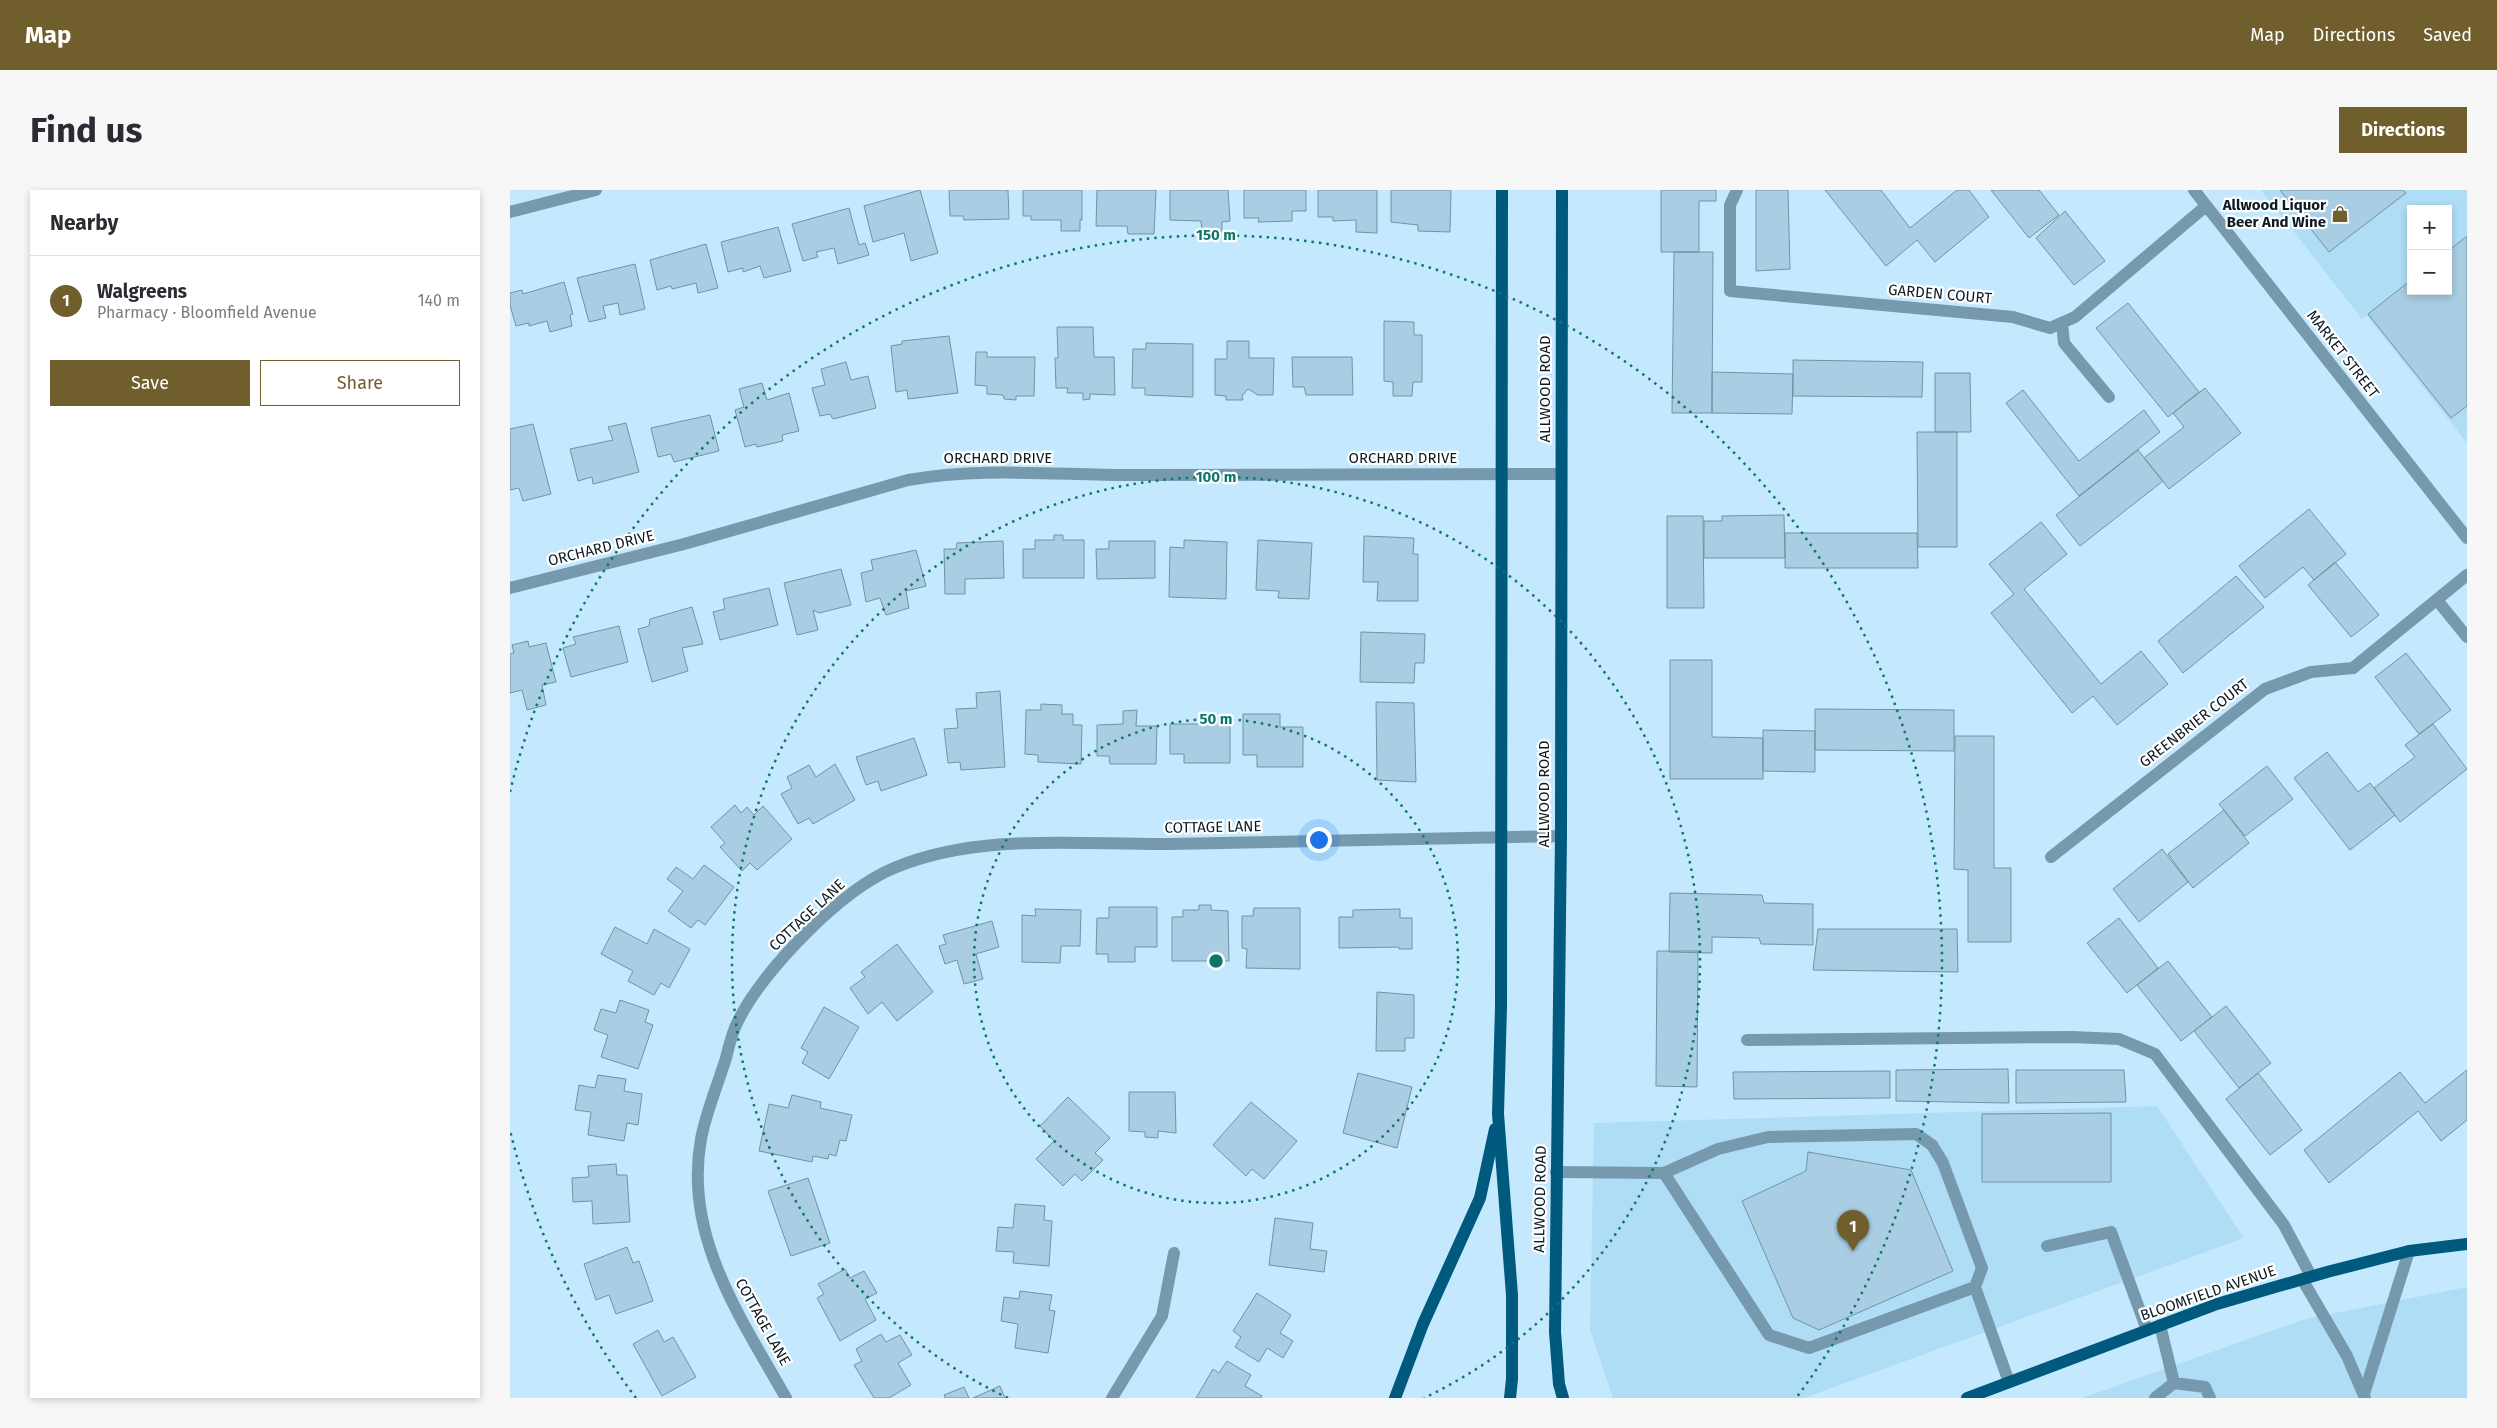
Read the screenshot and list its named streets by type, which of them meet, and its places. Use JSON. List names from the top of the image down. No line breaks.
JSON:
{"streets":{"main road":["ALLWOOD ROAD","BLOOMFIELD AVENUE"],"street":["GARDEN COURT","MARKET STREET","ORCHARD DRIVE","GREENBRIER COURT","COTTAGE LANE"]},"crossings":[["GARDEN COURT","MARKET STREET"],["ALLWOOD ROAD","ORCHARD DRIVE"],["ALLWOOD ROAD","COTTAGE LANE"]],"places":{"shop":["Allwood Liquor Beer And Wine"]},"page":{"header":"Map","nav":["Map","Directions","Saved"],"buttons":["Directions",["Save","Share"]],"title":"Find us","heading":"Nearby","map_buttons":["+","−"],"list":[{"mark":"1","name":"Walgreens","note":"Pharmacy · Bloomfield Avenue","value":"140 m"}],"pins":"1"},"rings":["150 m","100 m","50 m"]}
